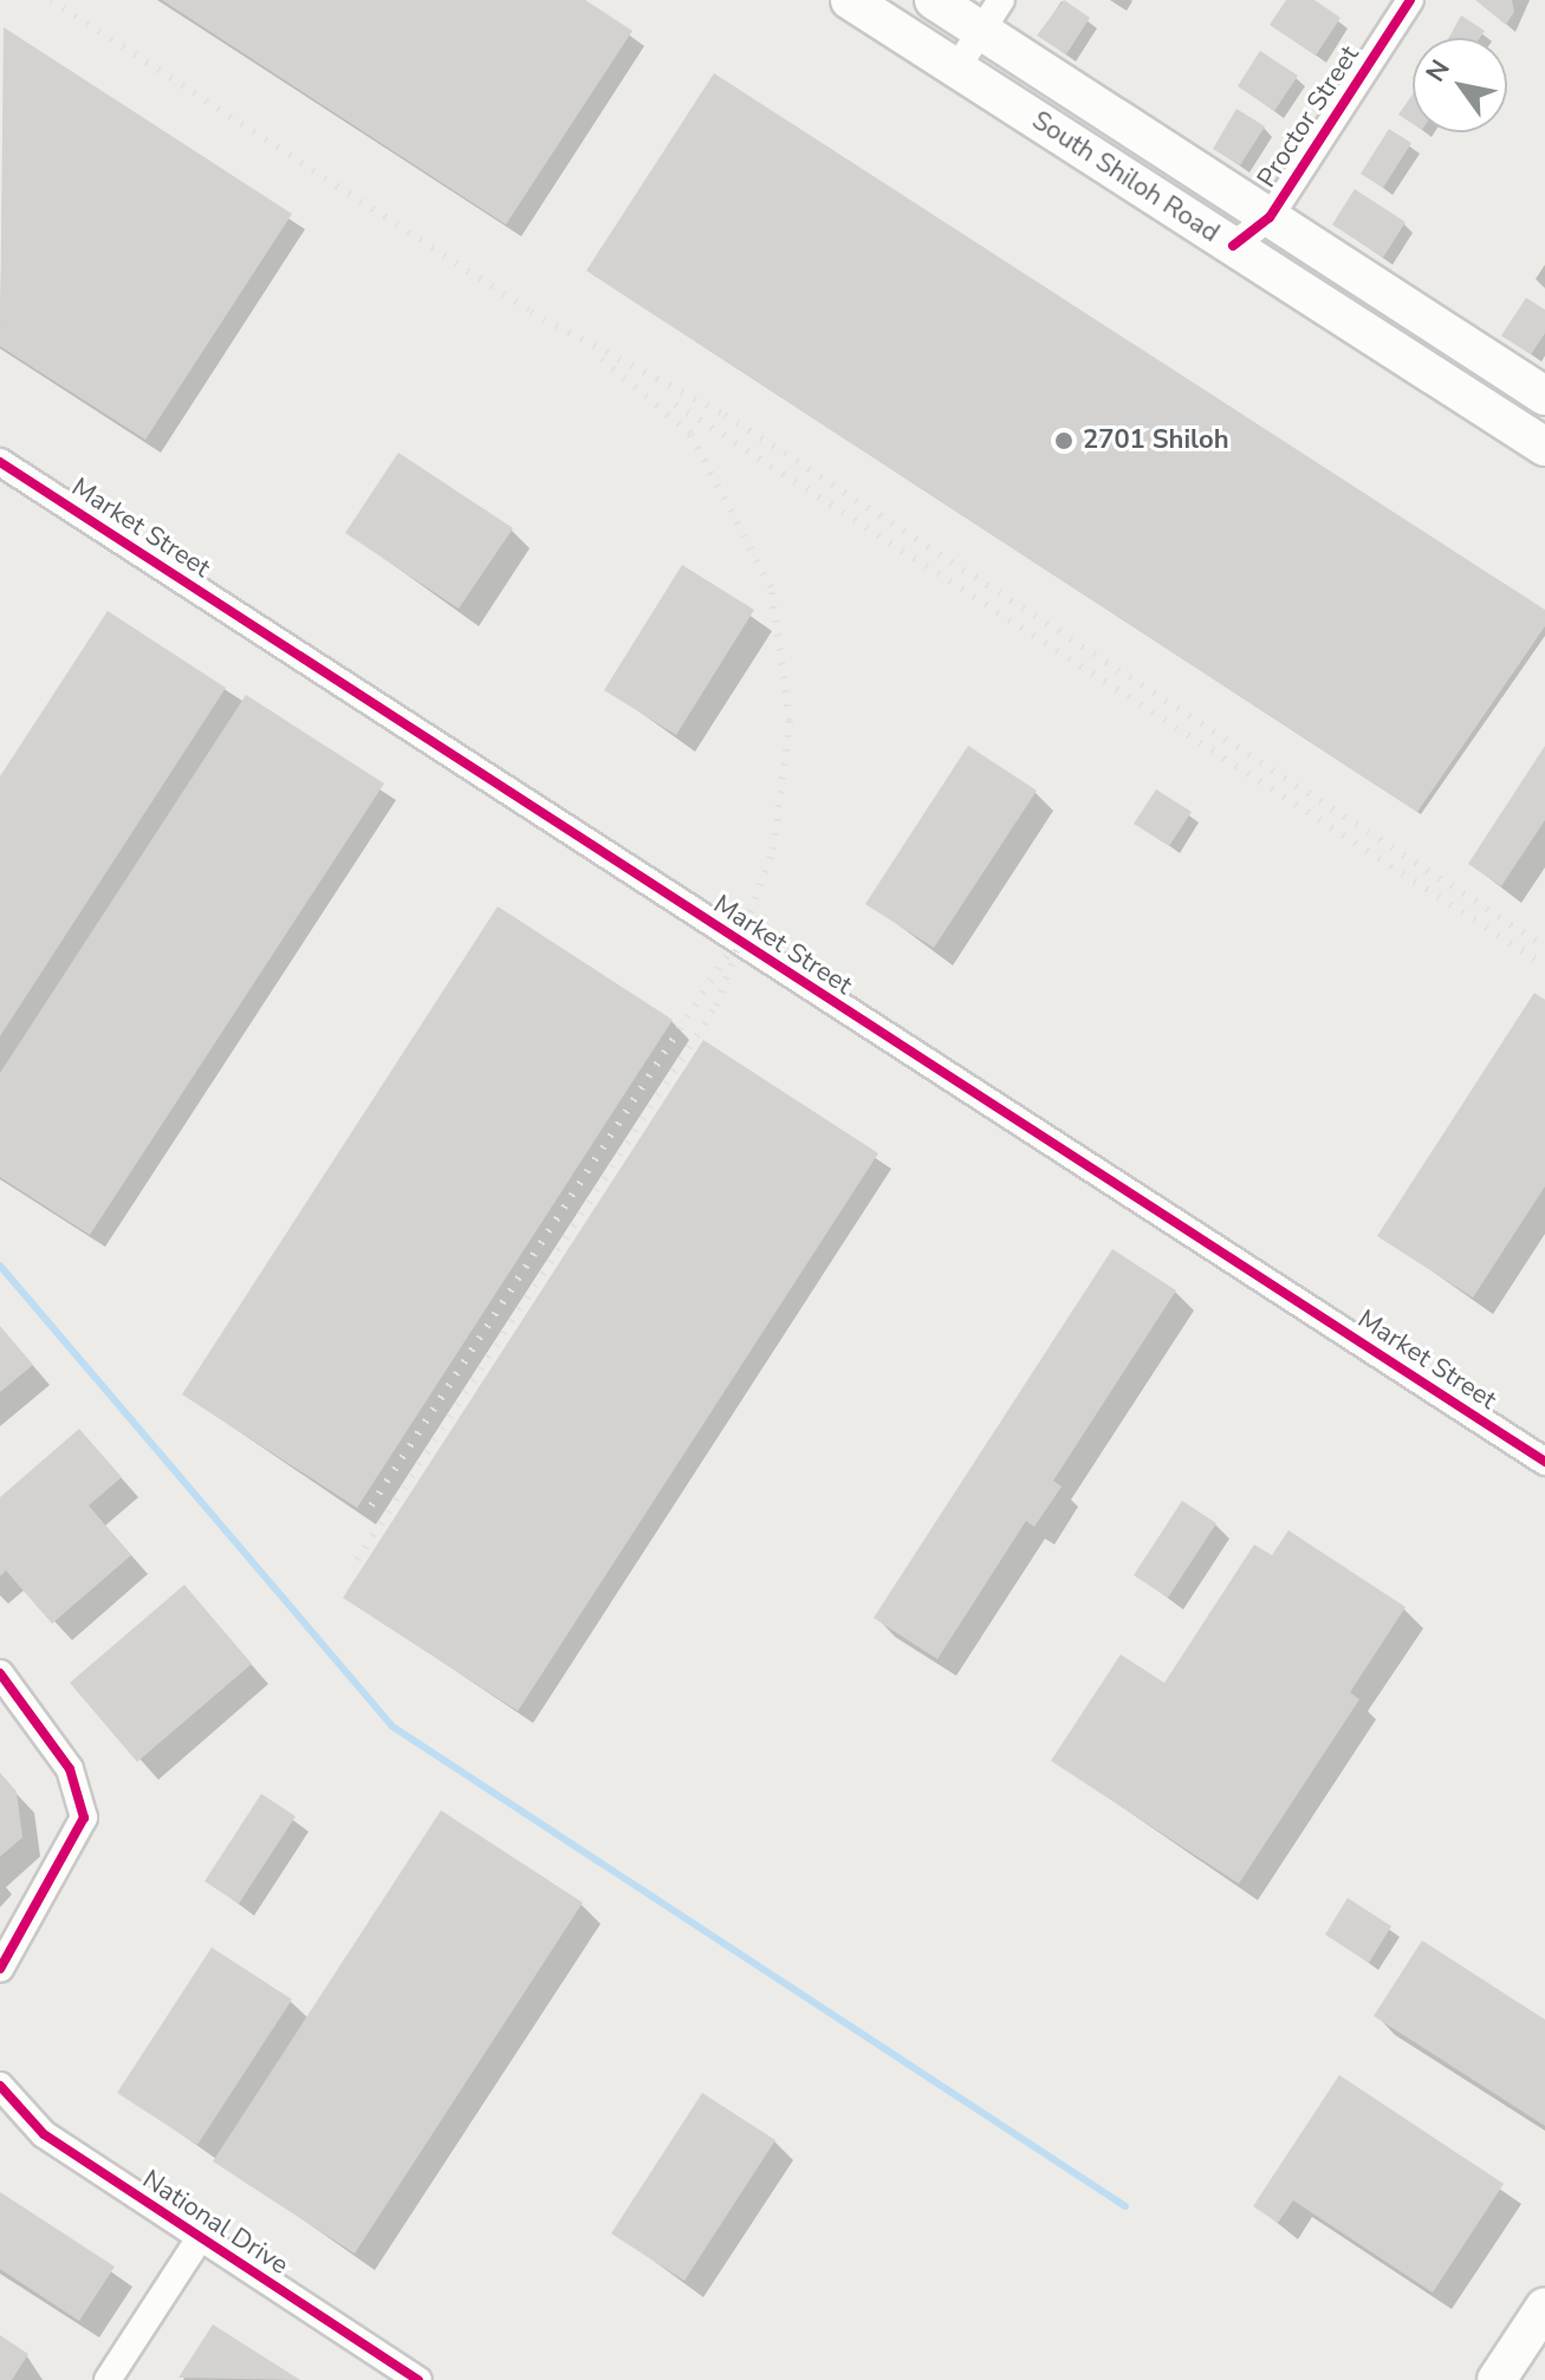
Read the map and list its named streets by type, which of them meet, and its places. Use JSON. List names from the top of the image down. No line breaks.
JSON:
{"streets":{"main road":["South Shiloh Road"],"street":["Proctor Street","Market Street","National Drive"]},"crossings":[["Proctor Street","South Shiloh Road"]],"places":["2701 Shiloh"],"north":"top left"}
